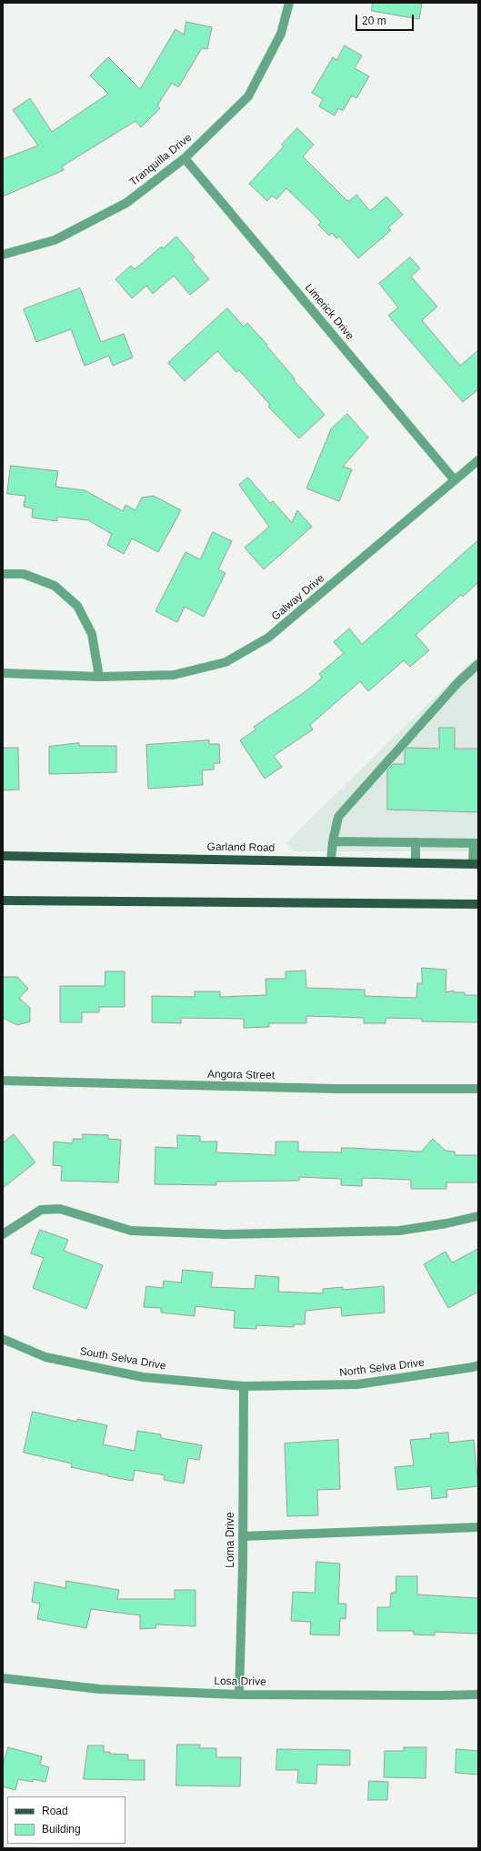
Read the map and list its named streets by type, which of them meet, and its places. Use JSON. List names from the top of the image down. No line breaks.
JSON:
{"streets":{"main road":["Garland Road"],"street":["Tranquilla Drive","Limerick Drive","Galway Drive","Angora Street","South Selva Drive","North Selva Drive","Loma Drive","Losa Drive"]},"crossings":[["Tranquilla Drive","Limerick Drive"],["Limerick Drive","Galway Drive"],["South Selva Drive","North Selva Drive"],["South Selva Drive","Loma Drive"],["North Selva Drive","Loma Drive"],["Loma Drive","Losa Drive"]],"legend":["Road","Building"],"scale_bar":"20 m"}
